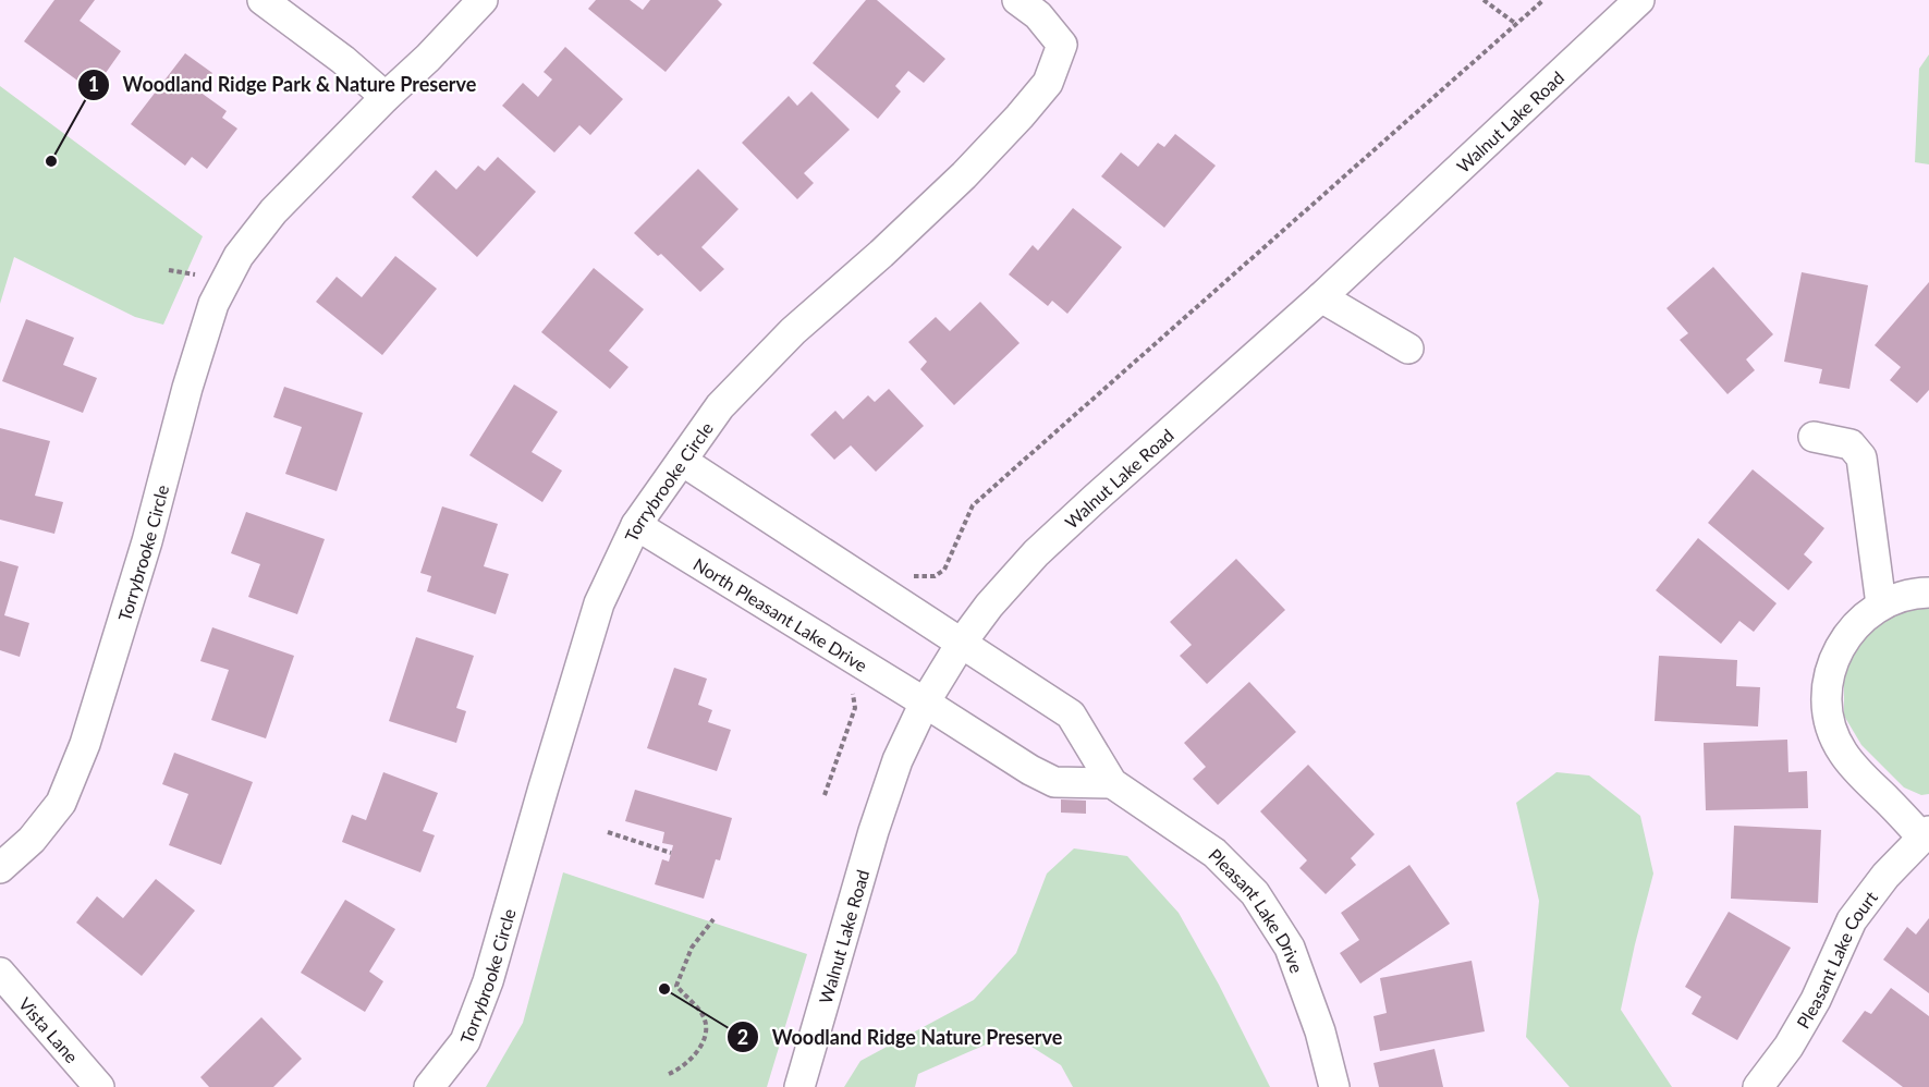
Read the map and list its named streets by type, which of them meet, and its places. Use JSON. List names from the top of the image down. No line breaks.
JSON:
{"streets":{"street":["Walnut Lake Road","Torrybrooke Circle","North Pleasant Lake Drive","Pleasant Lake Drive","Pleasant Lake Court","Vista Lane"]},"crossings":[["Walnut Lake Road","North Pleasant Lake Drive"],["Walnut Lake Road","Pleasant Lake Drive"],["Torrybrooke Circle","North Pleasant Lake Drive"]],"places":["Woodland Ridge Park & Nature Preserve","Woodland Ridge Nature Preserve"]}
